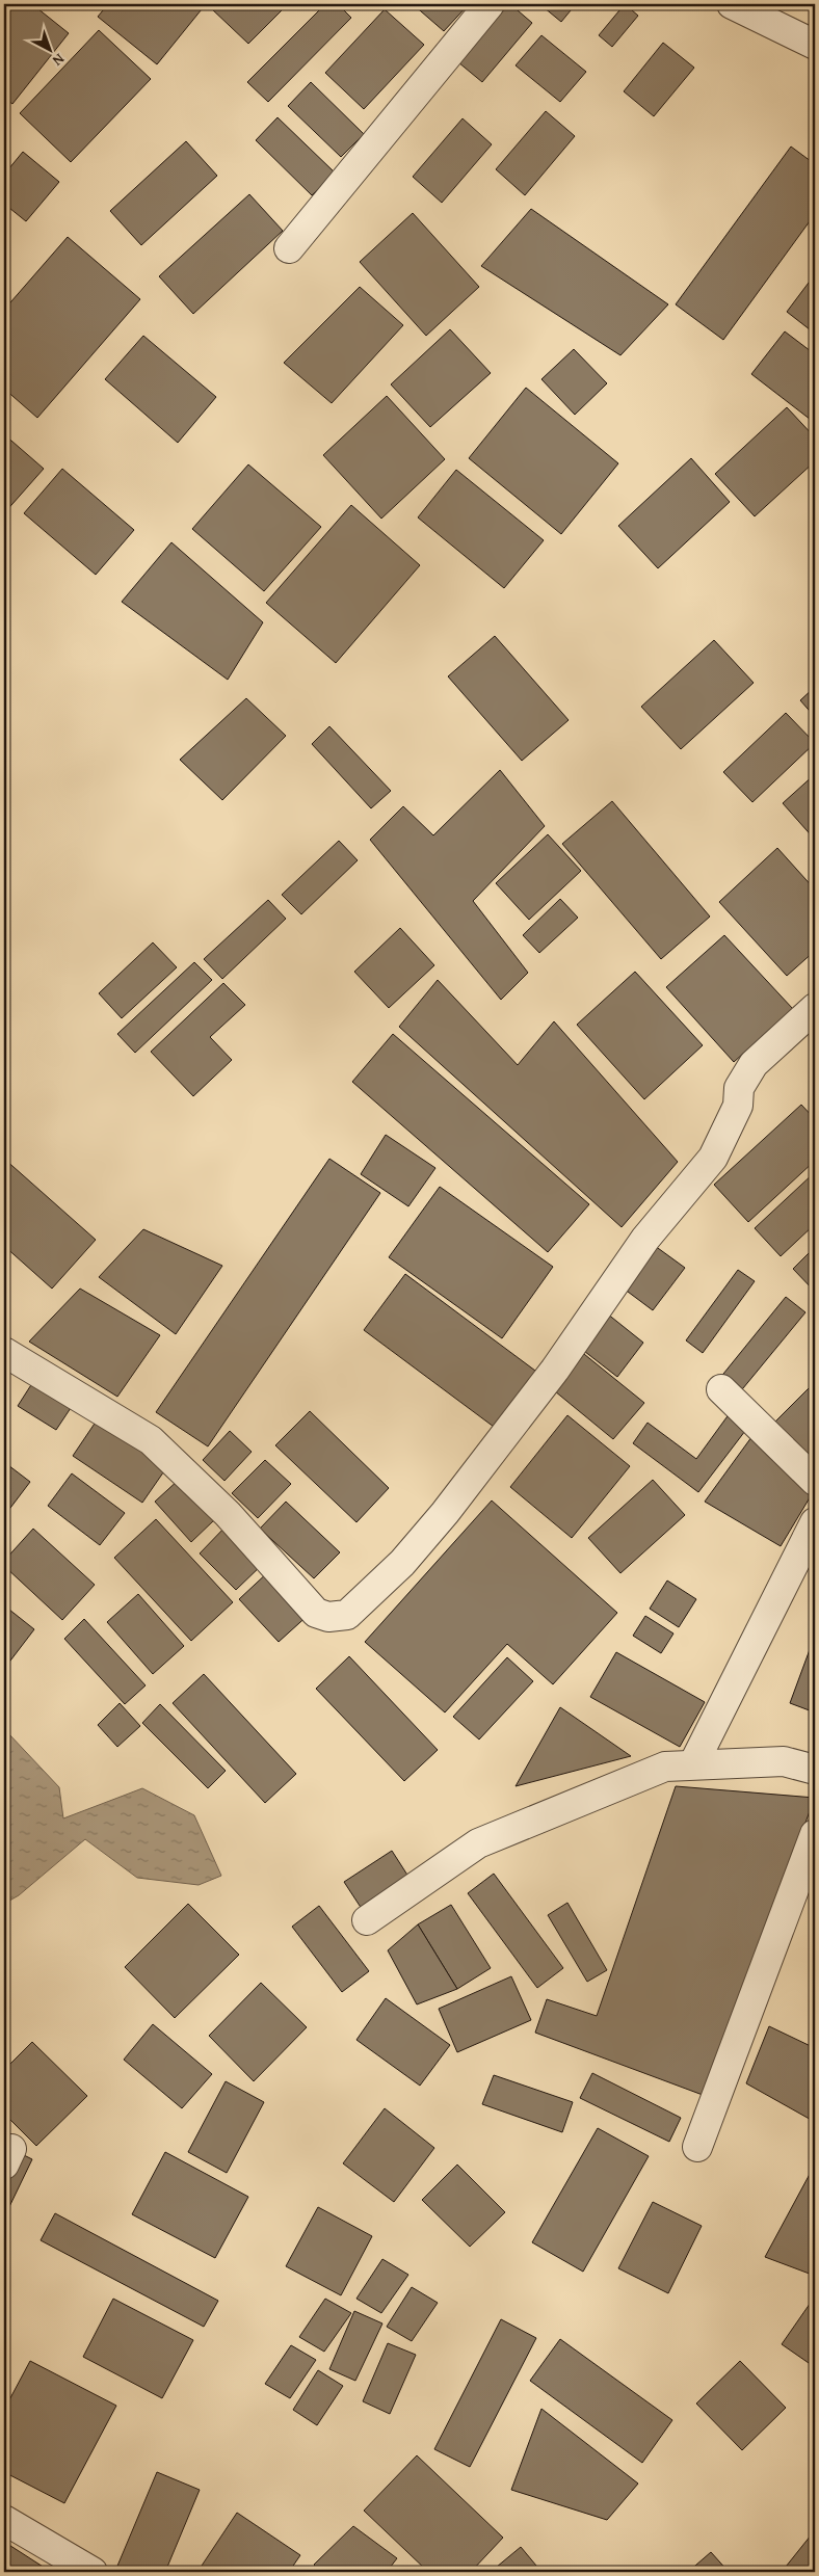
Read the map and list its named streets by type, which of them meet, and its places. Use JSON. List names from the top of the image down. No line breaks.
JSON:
{"north":"bottom right"}
